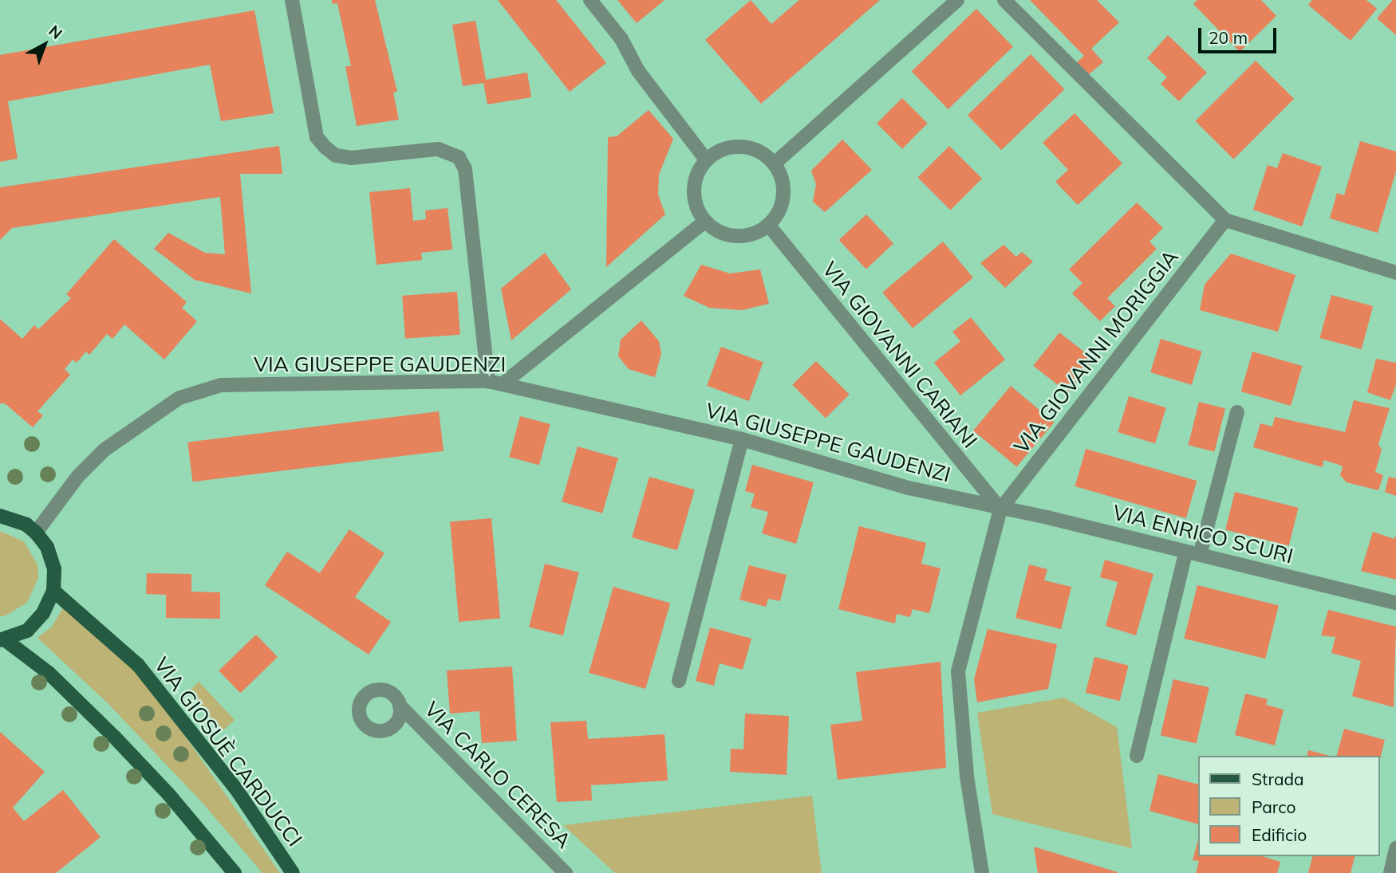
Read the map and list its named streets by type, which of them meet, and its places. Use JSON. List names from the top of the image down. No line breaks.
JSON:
{"streets":{"main road":["VIA GIOSUÈ CARDUCCI"],"street":["VIA GIOVANNI MORIGGIA","VIA GIOVANNI CARIANI","VIA GIUSEPPE GAUDENZI","VIA ENRICO SCURI","VIA CARLO CERESA"]},"crossings":[["VIA GIOVANNI MORIGGIA","VIA GIOVANNI CARIANI"],["VIA GIOVANNI MORIGGIA","VIA GIUSEPPE GAUDENZI"],["VIA GIOVANNI MORIGGIA","VIA ENRICO SCURI"],["VIA GIOVANNI CARIANI","VIA GIUSEPPE GAUDENZI"],["VIA GIOVANNI CARIANI","VIA ENRICO SCURI"],["VIA GIUSEPPE GAUDENZI","VIA ENRICO SCURI"]],"legend":["Strada","Parco","Edificio"],"scale_bar":"20 m","north":"top right"}
